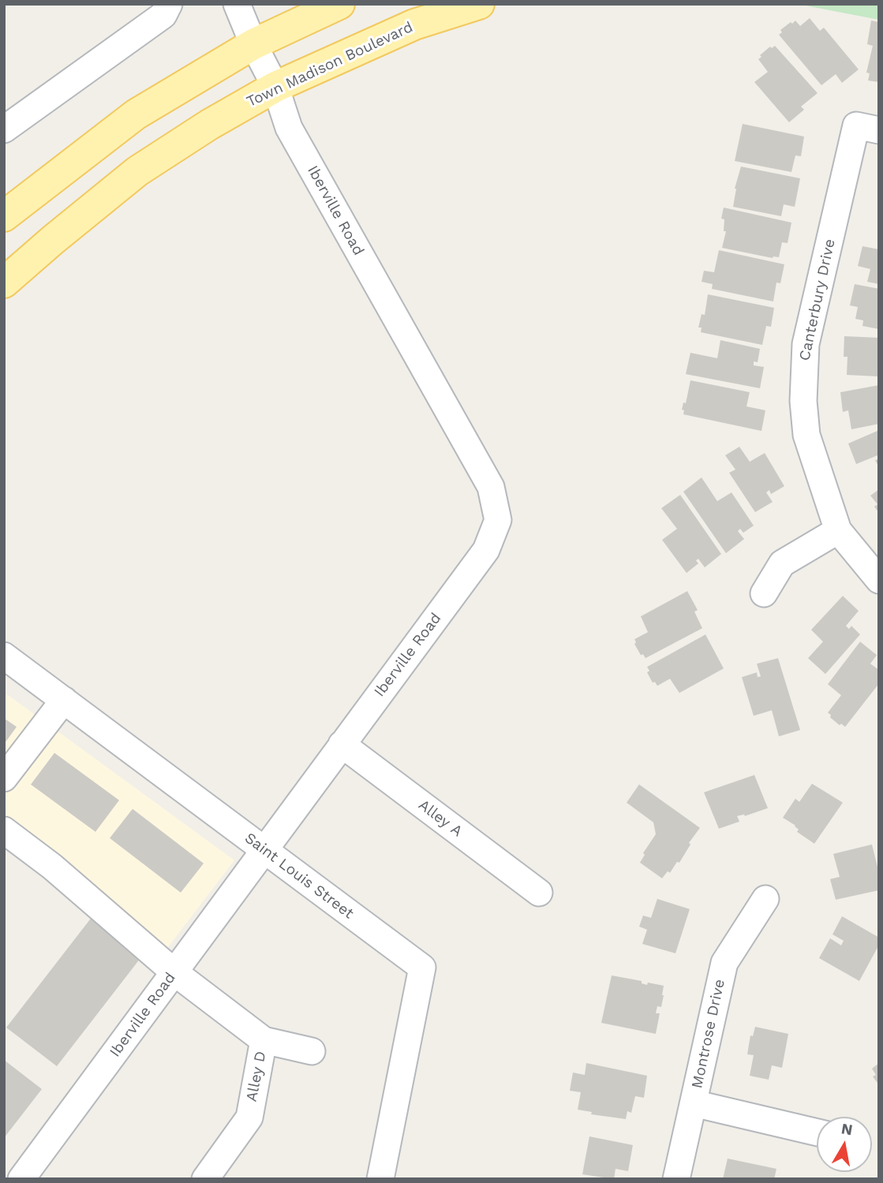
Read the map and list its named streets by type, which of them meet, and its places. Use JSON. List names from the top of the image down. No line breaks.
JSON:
{"streets":{"main road":["Town Madison Boulevard"],"street":["Iberville Road","Canterbury Drive","Alley A","Saint Louis Street","Montrose Drive","Alley D"]},"crossings":[["Town Madison Boulevard","Iberville Road"],["Iberville Road","Alley A"],["Iberville Road","Saint Louis Street"],["Iberville Road","Alley D"]],"north":"top"}
